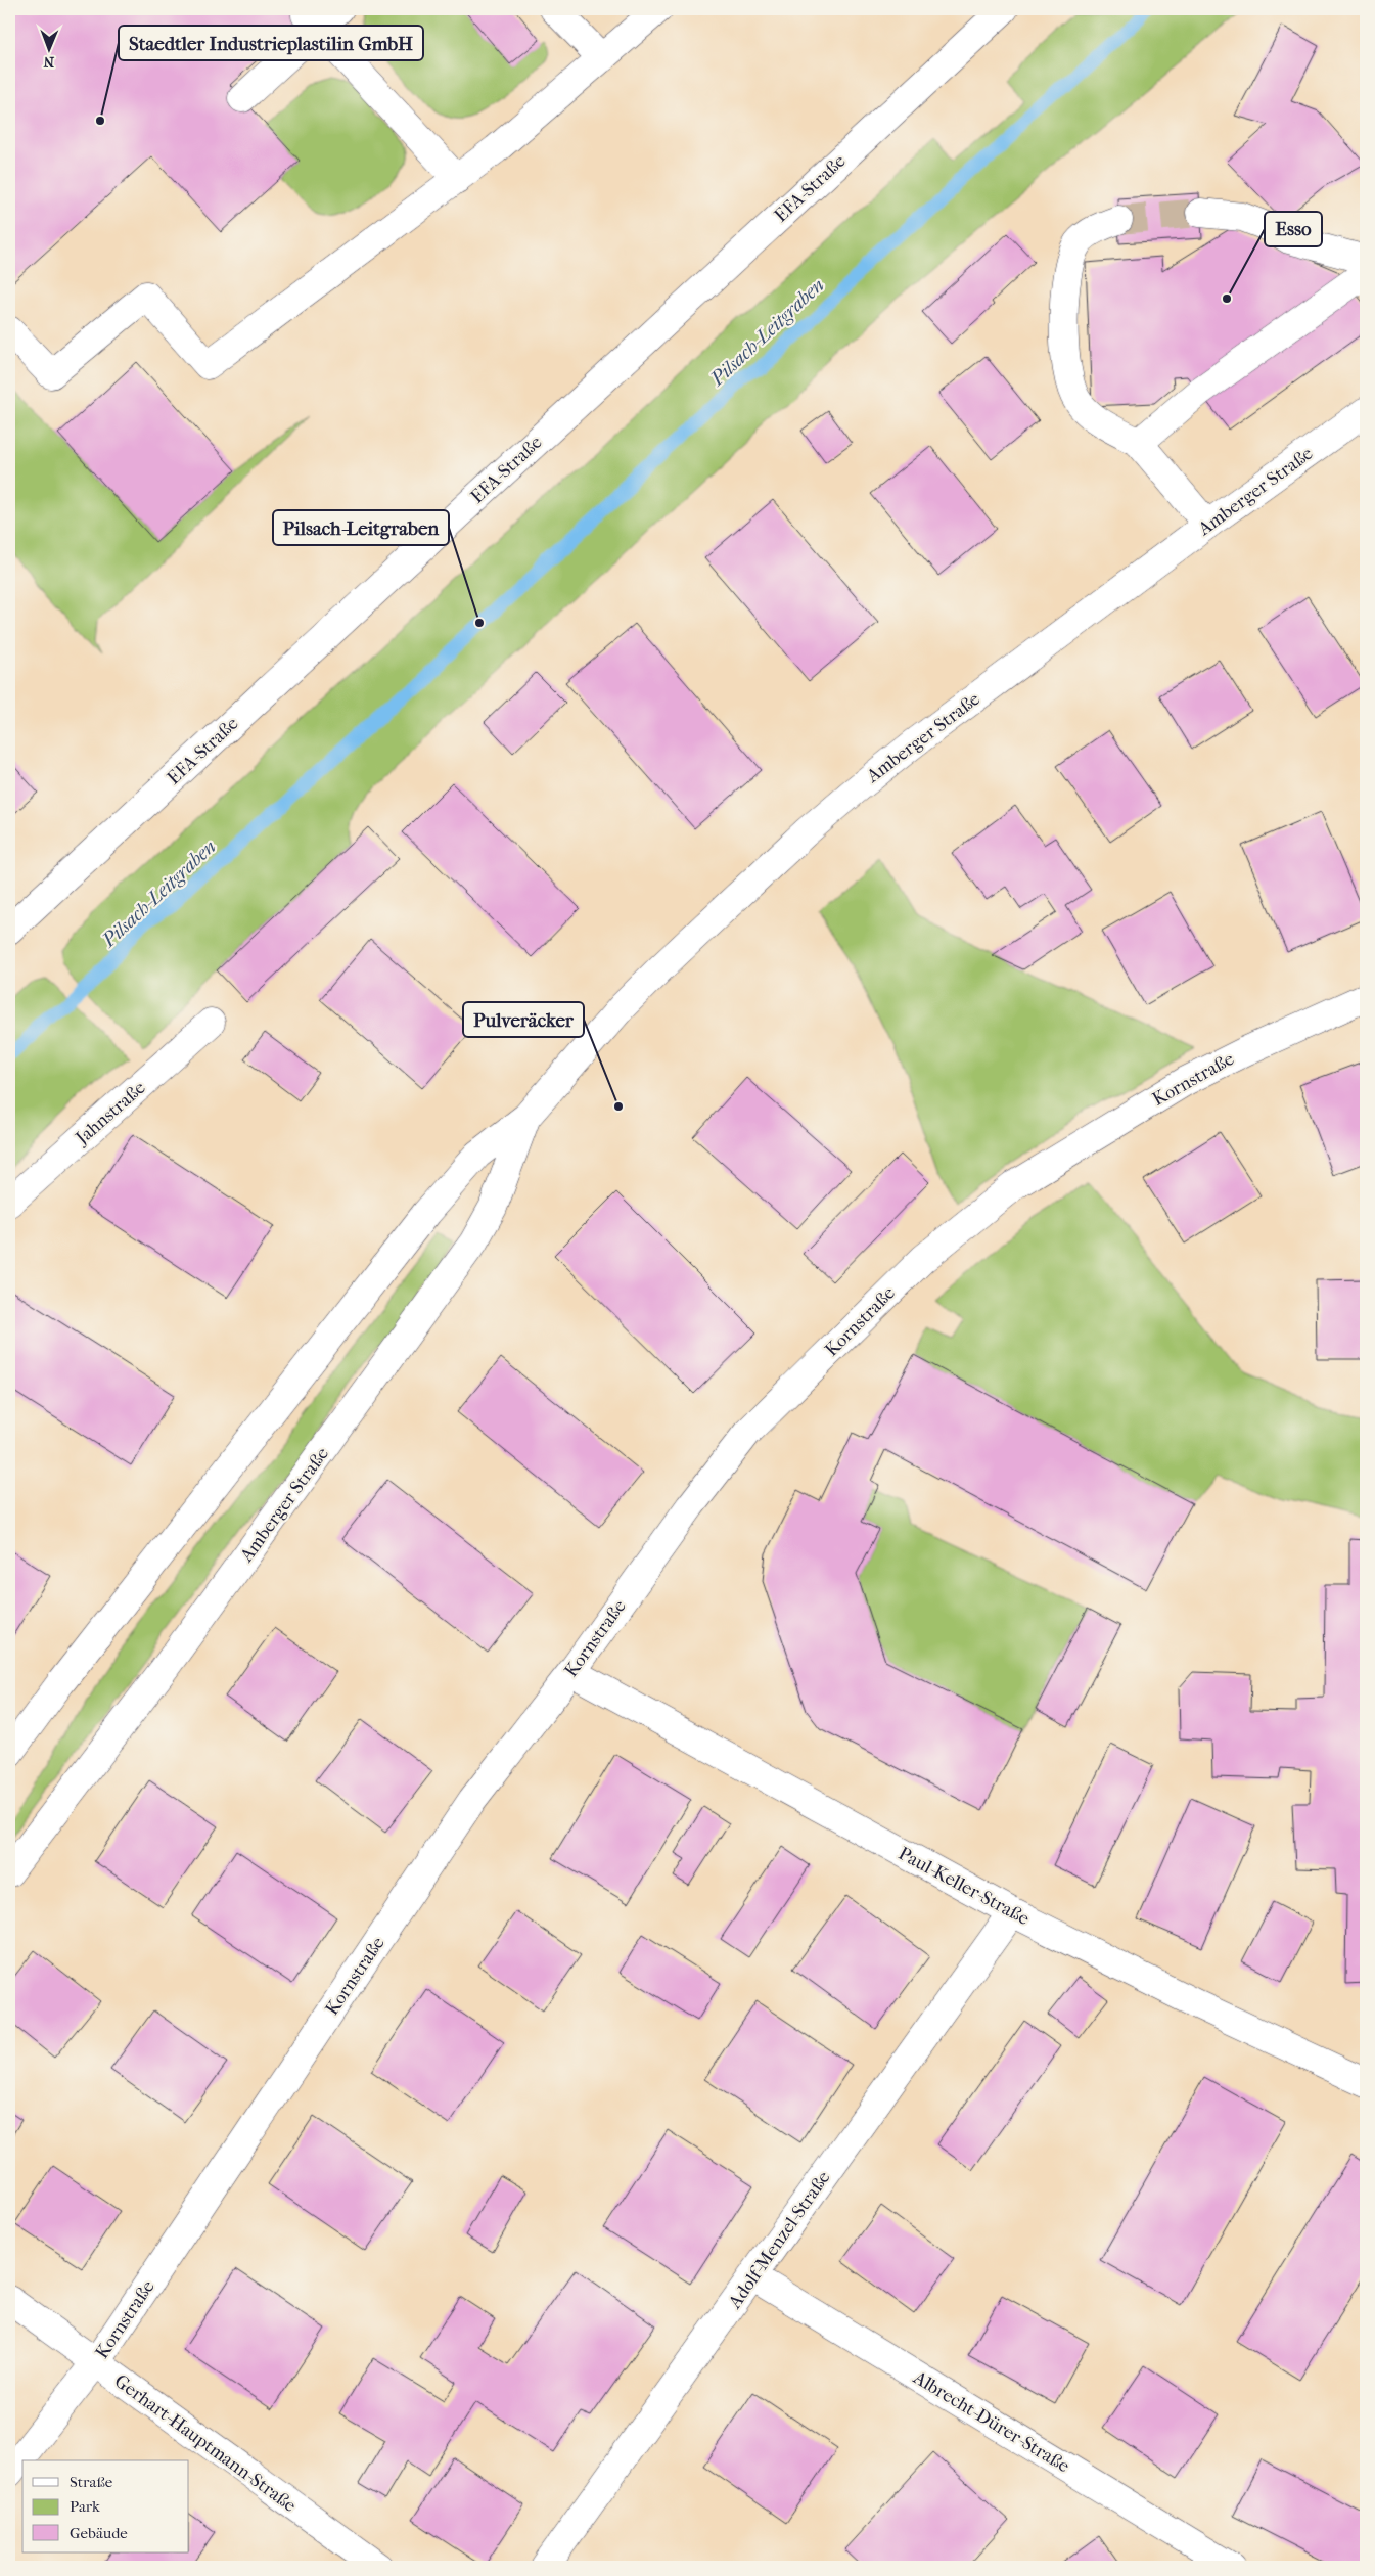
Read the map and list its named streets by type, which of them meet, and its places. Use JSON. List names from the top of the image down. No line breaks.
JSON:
{"streets":{"street":["EFA-Straße","Amberger Straße","Kornstraße","Jahnstraße","Paul-Keller-Straße","Adolf-Menzel-Straße","Albrecht-Dürer-Straße","Gerhart-Hauptmann-Straße"]},"crossings":[["Kornstraße","Paul-Keller-Straße"],["Kornstraße","Gerhart-Hauptmann-Straße"],["Paul-Keller-Straße","Adolf-Menzel-Straße"],["Adolf-Menzel-Straße","Albrecht-Dürer-Straße"]],"water":["Pilsach-Leitgraben"],"places":["Staedtler Industrieplastilin GmbH","Esso","Pilsach-Leitgraben","Pulveräcker"],"legend":["Straße","Park","Gebäude"],"north":"bottom"}
